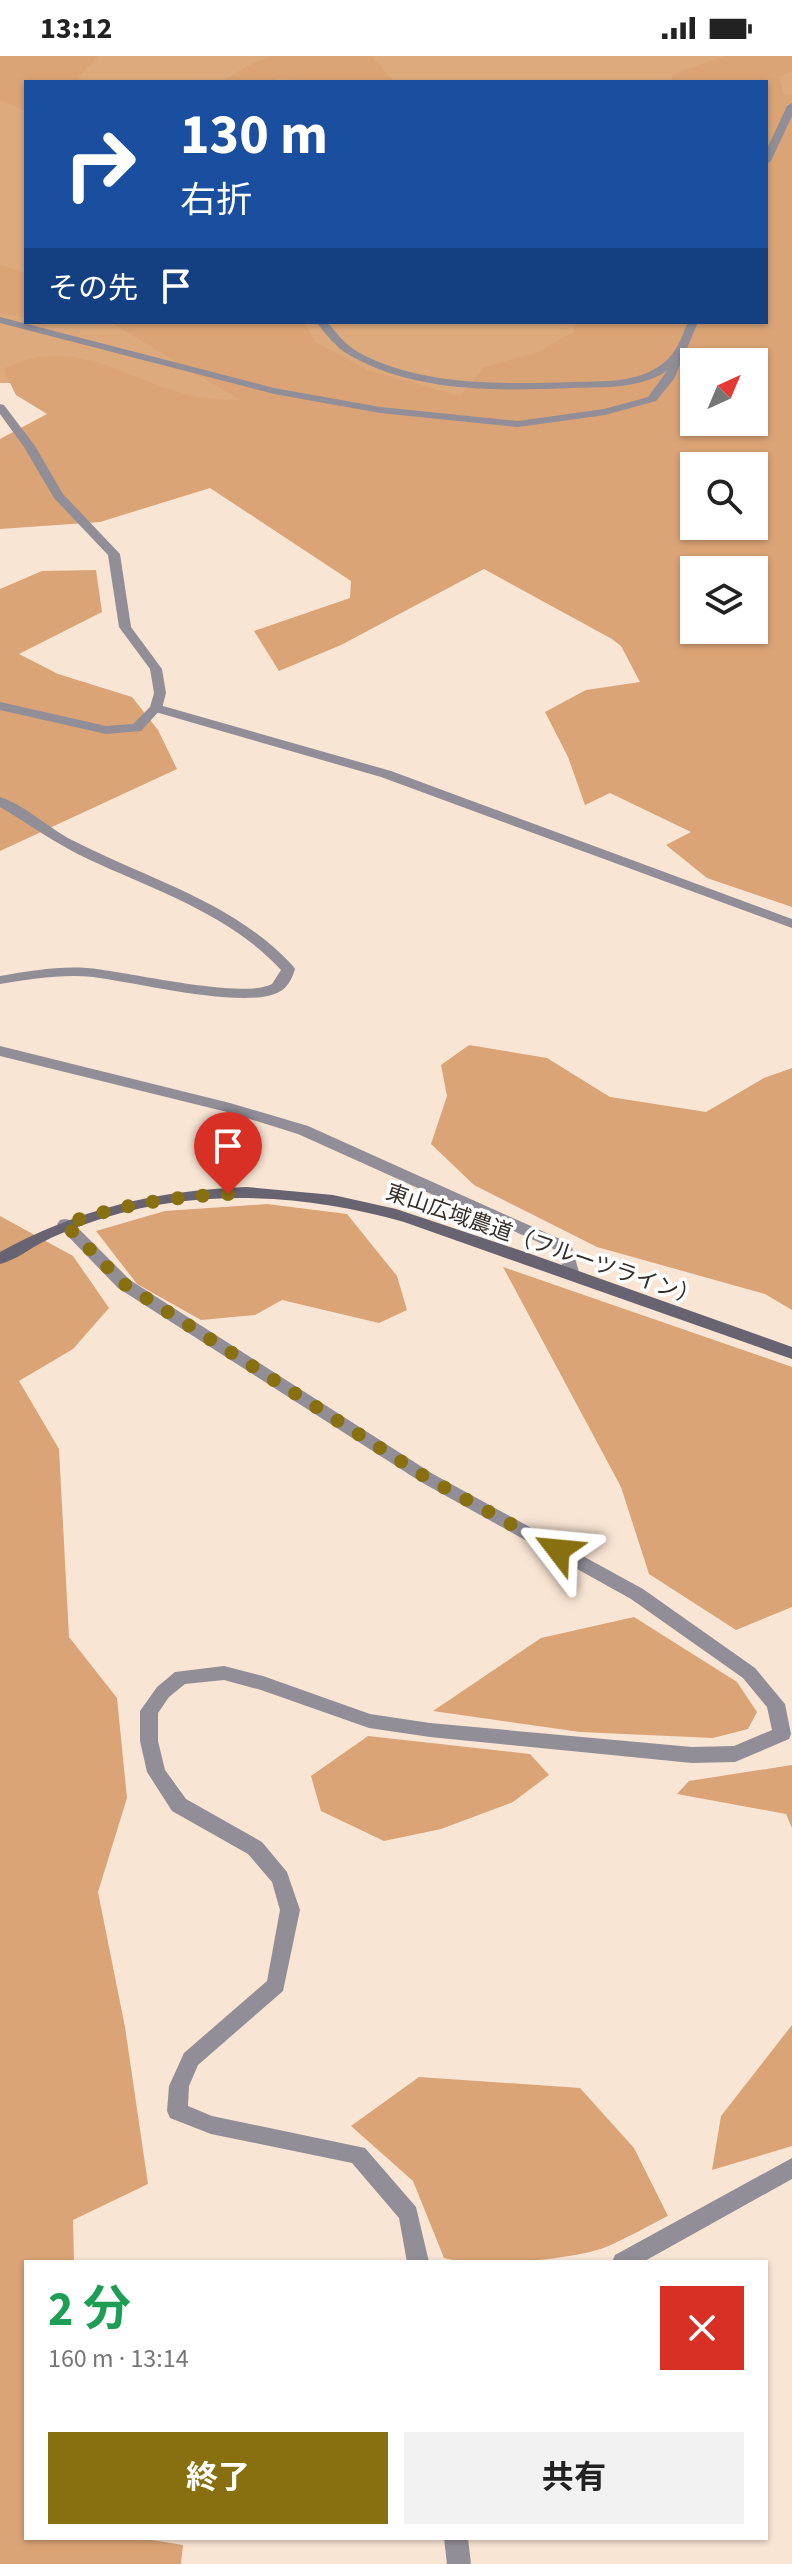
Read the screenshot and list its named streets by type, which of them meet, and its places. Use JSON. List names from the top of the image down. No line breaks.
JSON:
{"streets":{"street":["東山広域農道（フルーツライン）"]},"north":"top right","page":{"status":"13:12","turn":["130 m","右折"],"then":"その先","heading":["2 分","160 m · 13:14"],"buttons":["終了","共有"]}}
